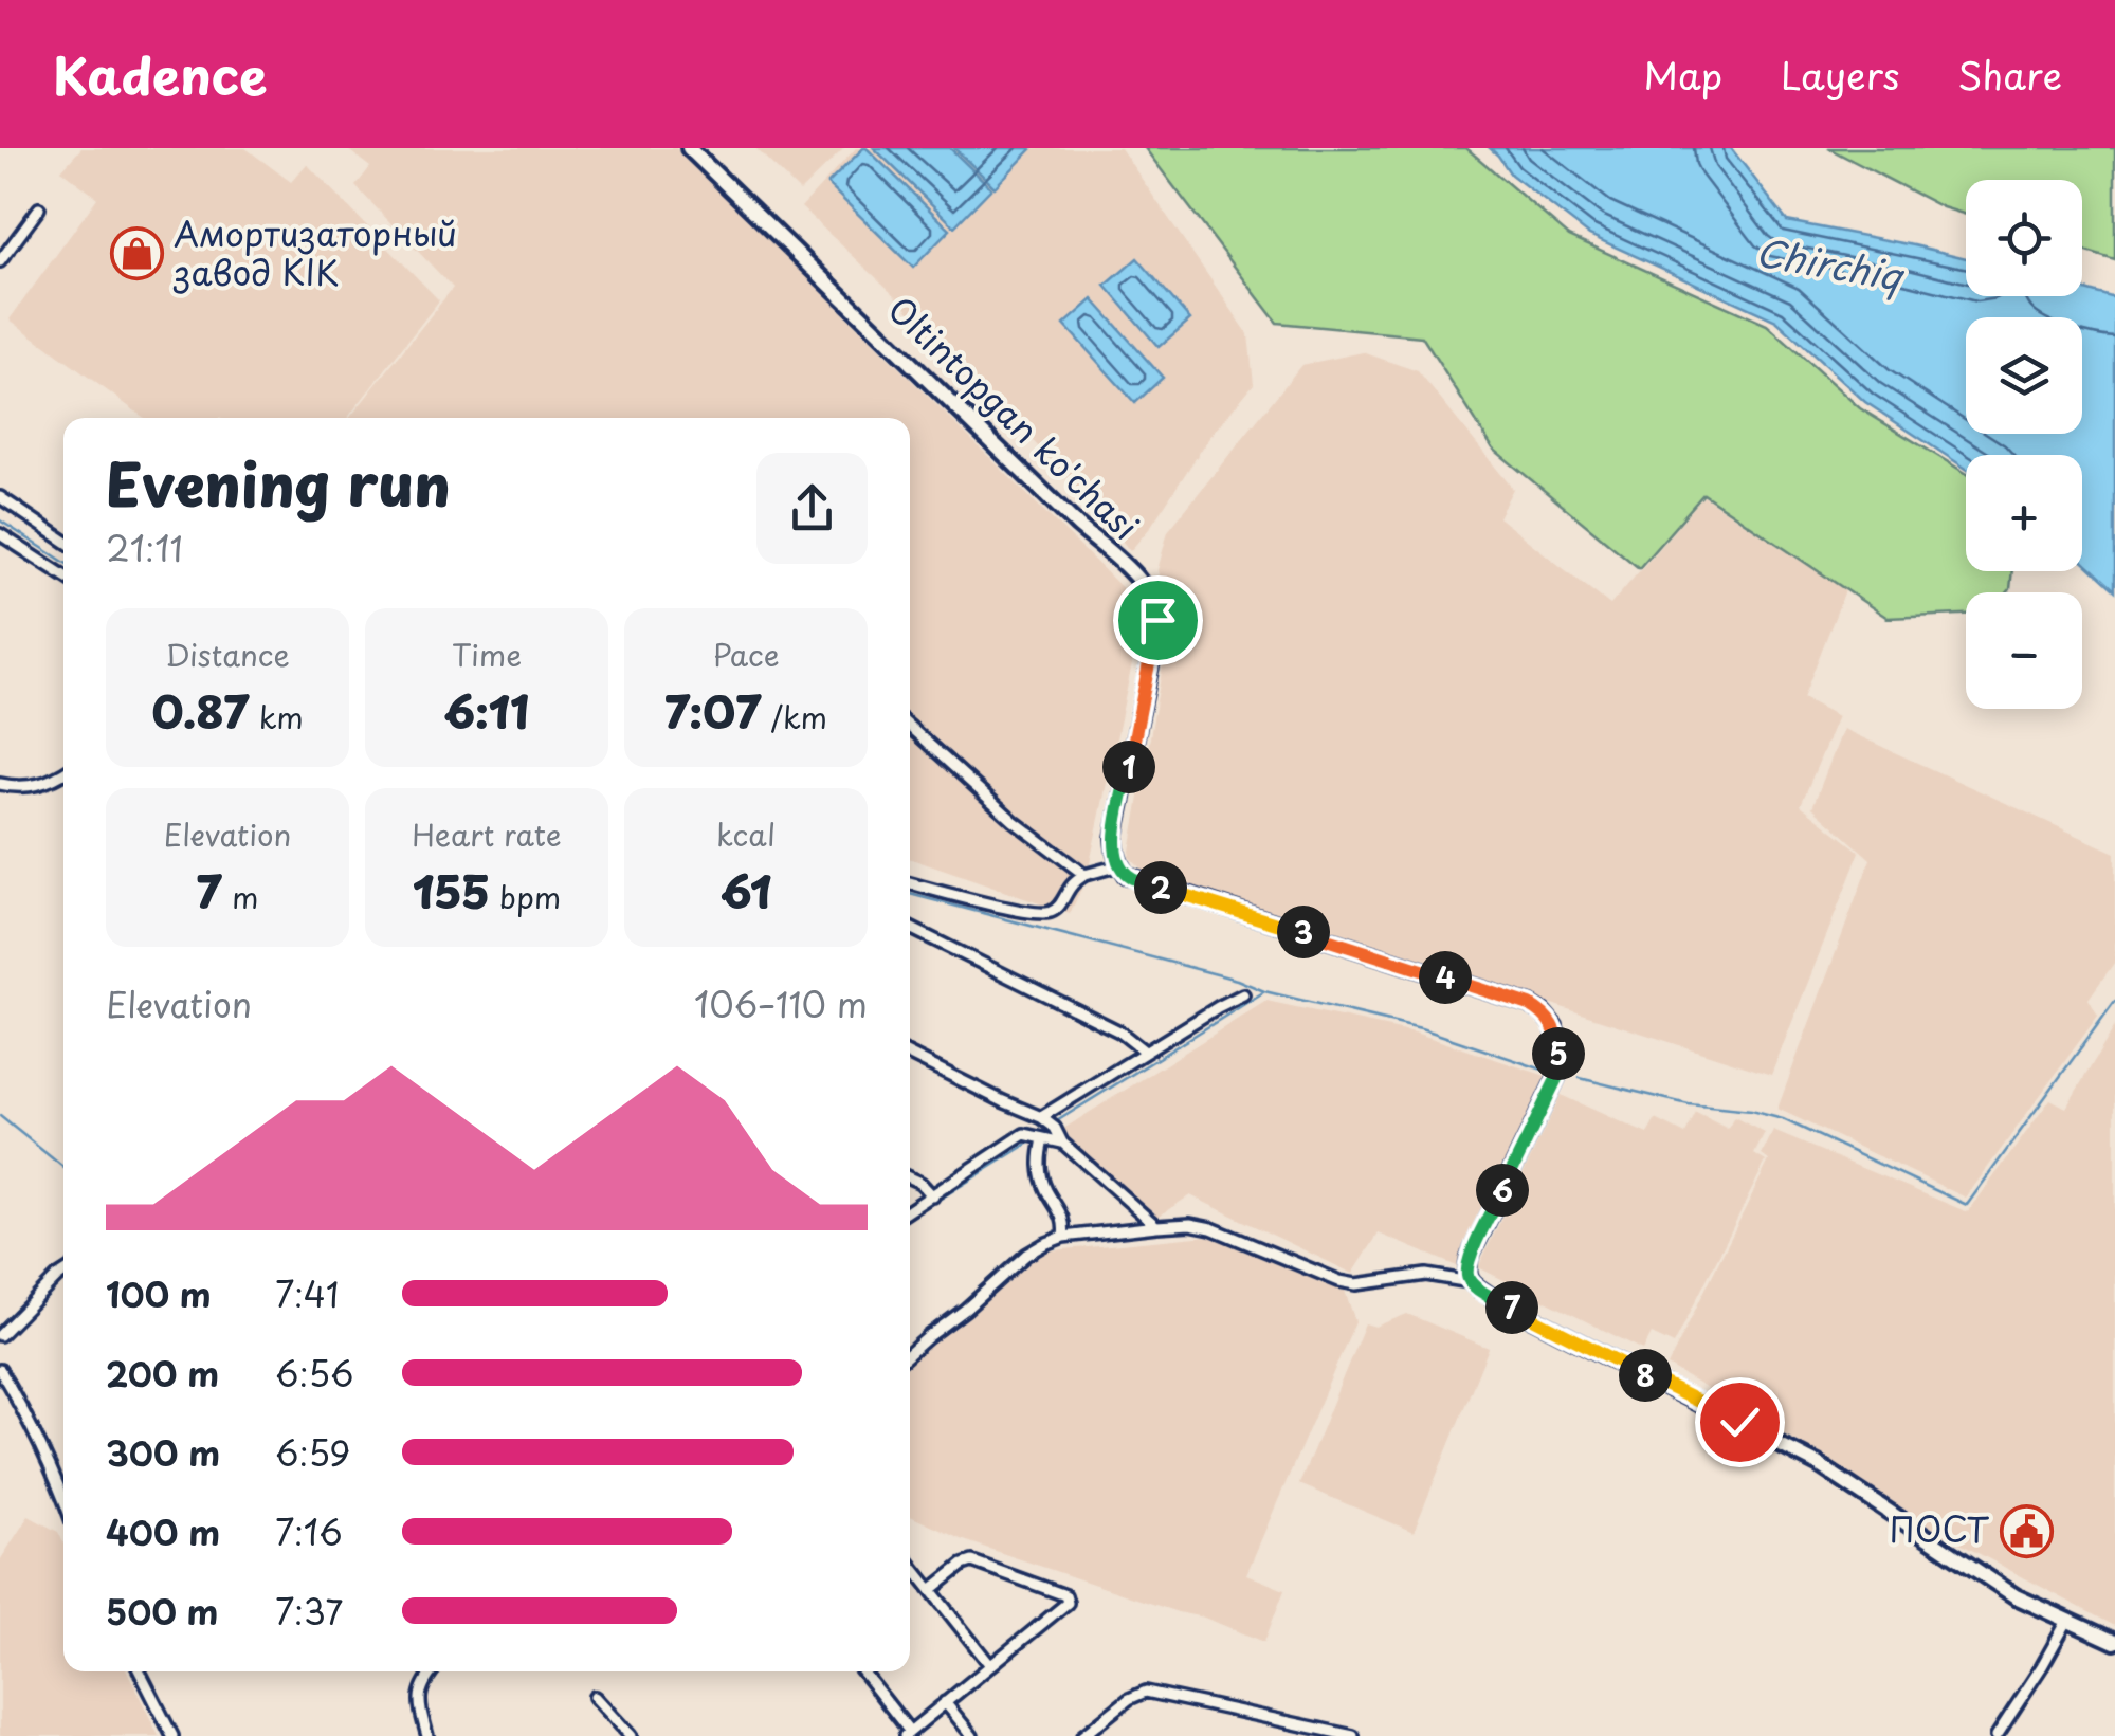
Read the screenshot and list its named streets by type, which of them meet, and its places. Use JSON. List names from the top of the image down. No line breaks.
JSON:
{"streets":{"street":["Oltintopgan ko'chasi"]},"water":["Chirchiq"],"places":{"shop":["Амортизаторный завод KIK"],"public building":["ПОСТ"]},"page":{"header":"Kadence","nav":["Map","Layers","Share"],"map_buttons":["+","−"],"heading":["Evening run","21:11"],"stats":[["Distance","0.87 km"],["Time","6:11"],["Pace","7:07 /km"],["Elevation","7 m"],["Heart rate","155 bpm"],["kcal","61"]],"pins":["1","2","3","4","5","6","7","8"],"chart":["Elevation","106–110 m"],"list":[{"name":"100 m","note":"7:41"},{"name":"200 m","note":"6:56"},{"name":"300 m","note":"6:59"},{"name":"400 m","note":"7:16"},{"name":"500 m","note":"7:37"}]}}
